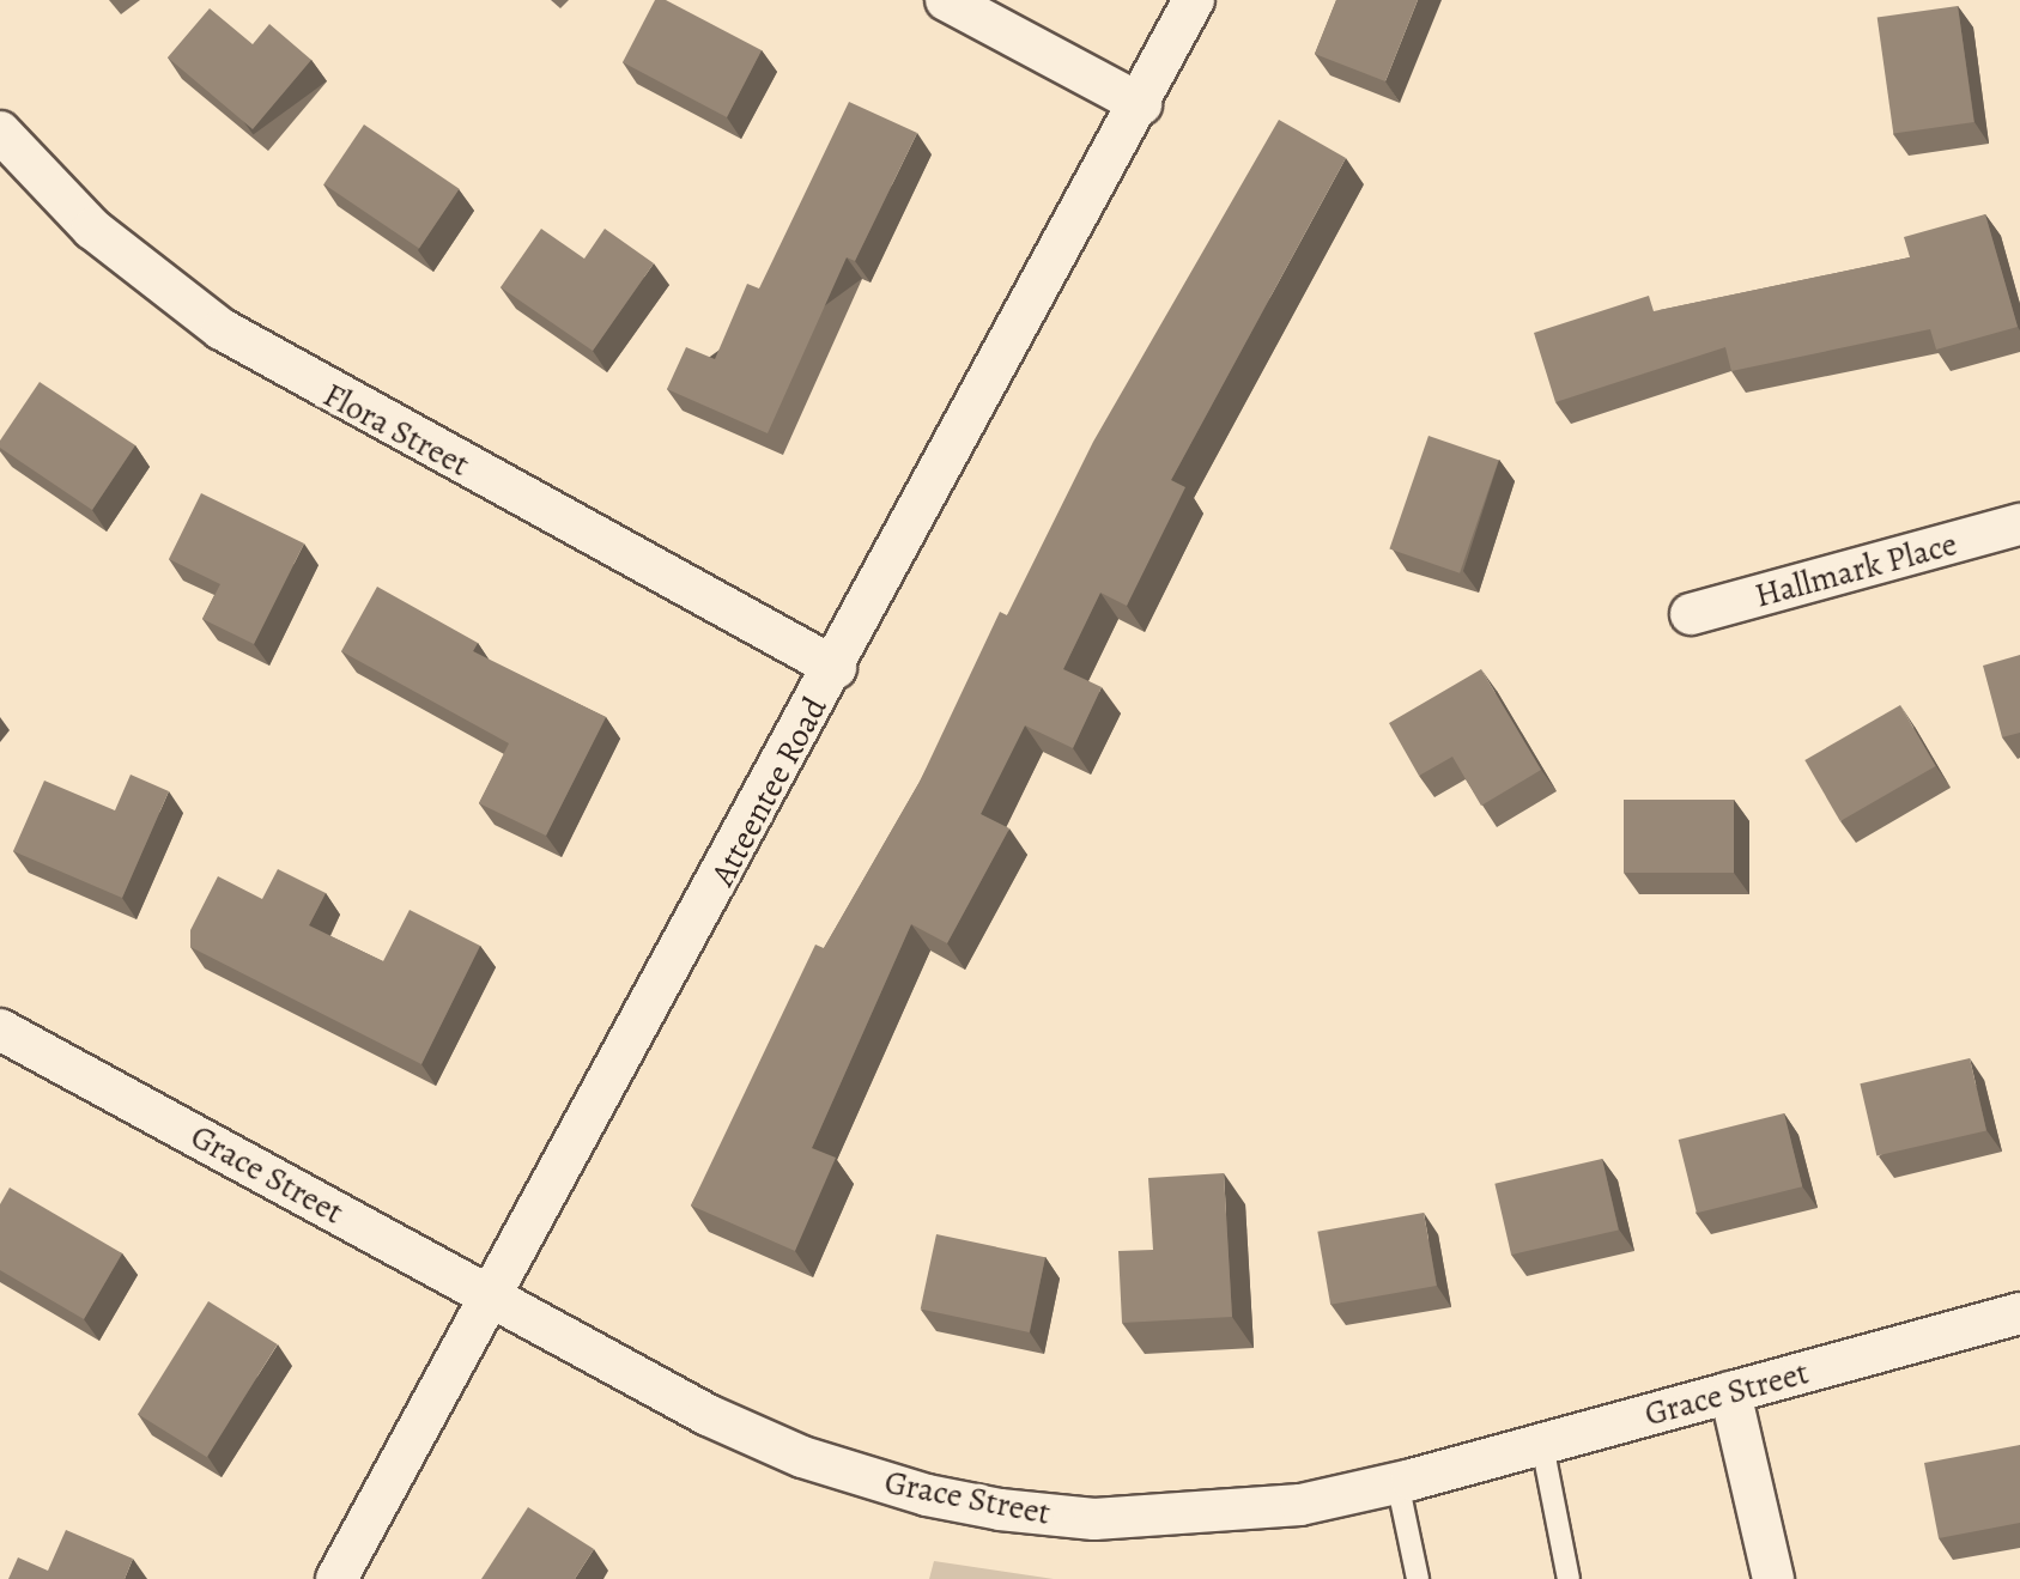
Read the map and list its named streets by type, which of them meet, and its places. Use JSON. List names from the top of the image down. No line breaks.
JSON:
{"streets":{"street":["Flora Street","Hallmark Place","Atteentee Road","Grace Street"]},"crossings":[["Flora Street","Atteentee Road"],["Atteentee Road","Grace Street"]]}
